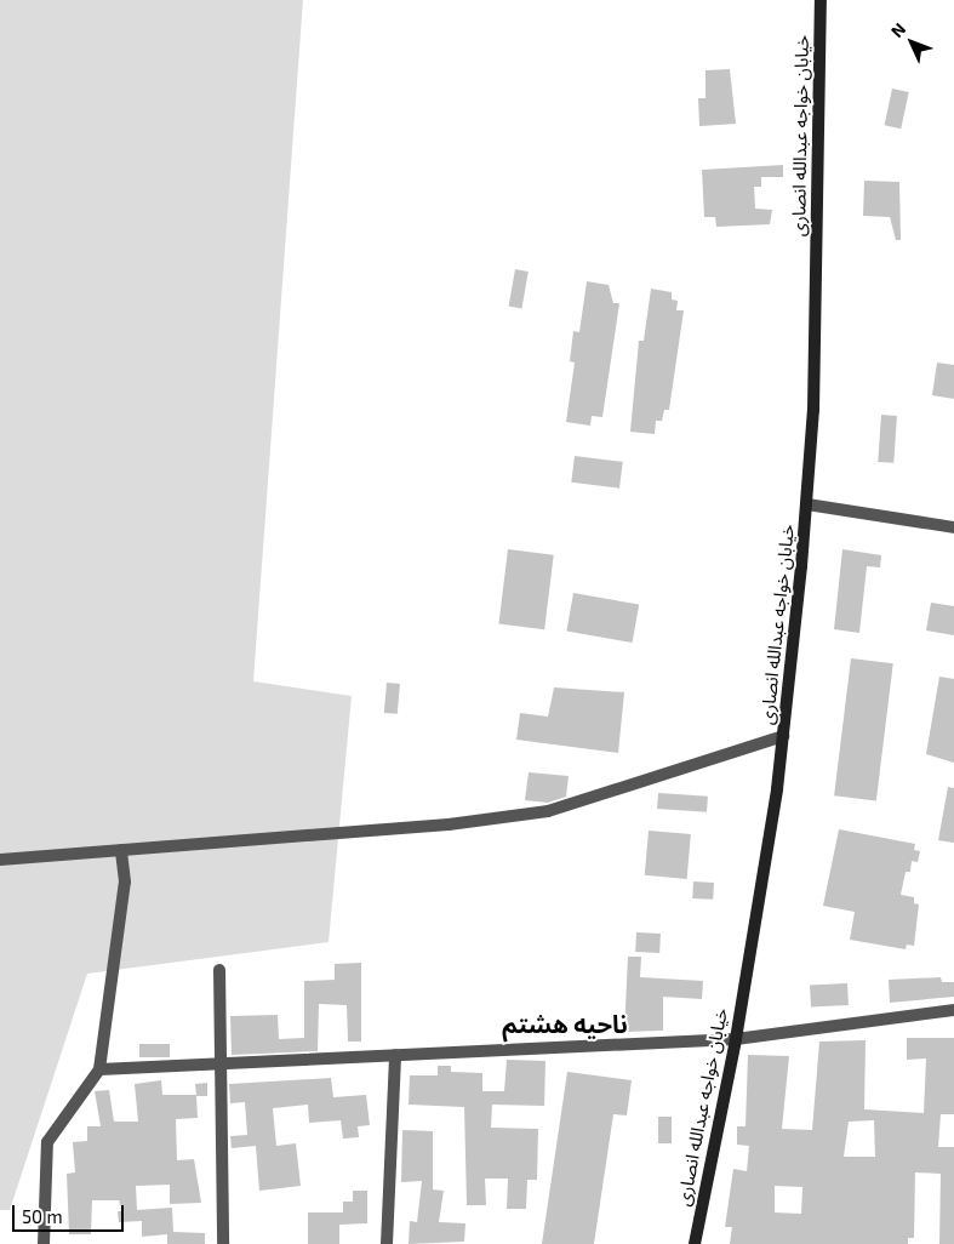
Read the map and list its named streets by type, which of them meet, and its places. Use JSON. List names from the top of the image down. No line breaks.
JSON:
{"streets":{"street":["خیابان خواجه عبدالله انصاری"]},"districts":["ناحیه هشتم"],"scale_bar":"50 m","north":"top left"}
